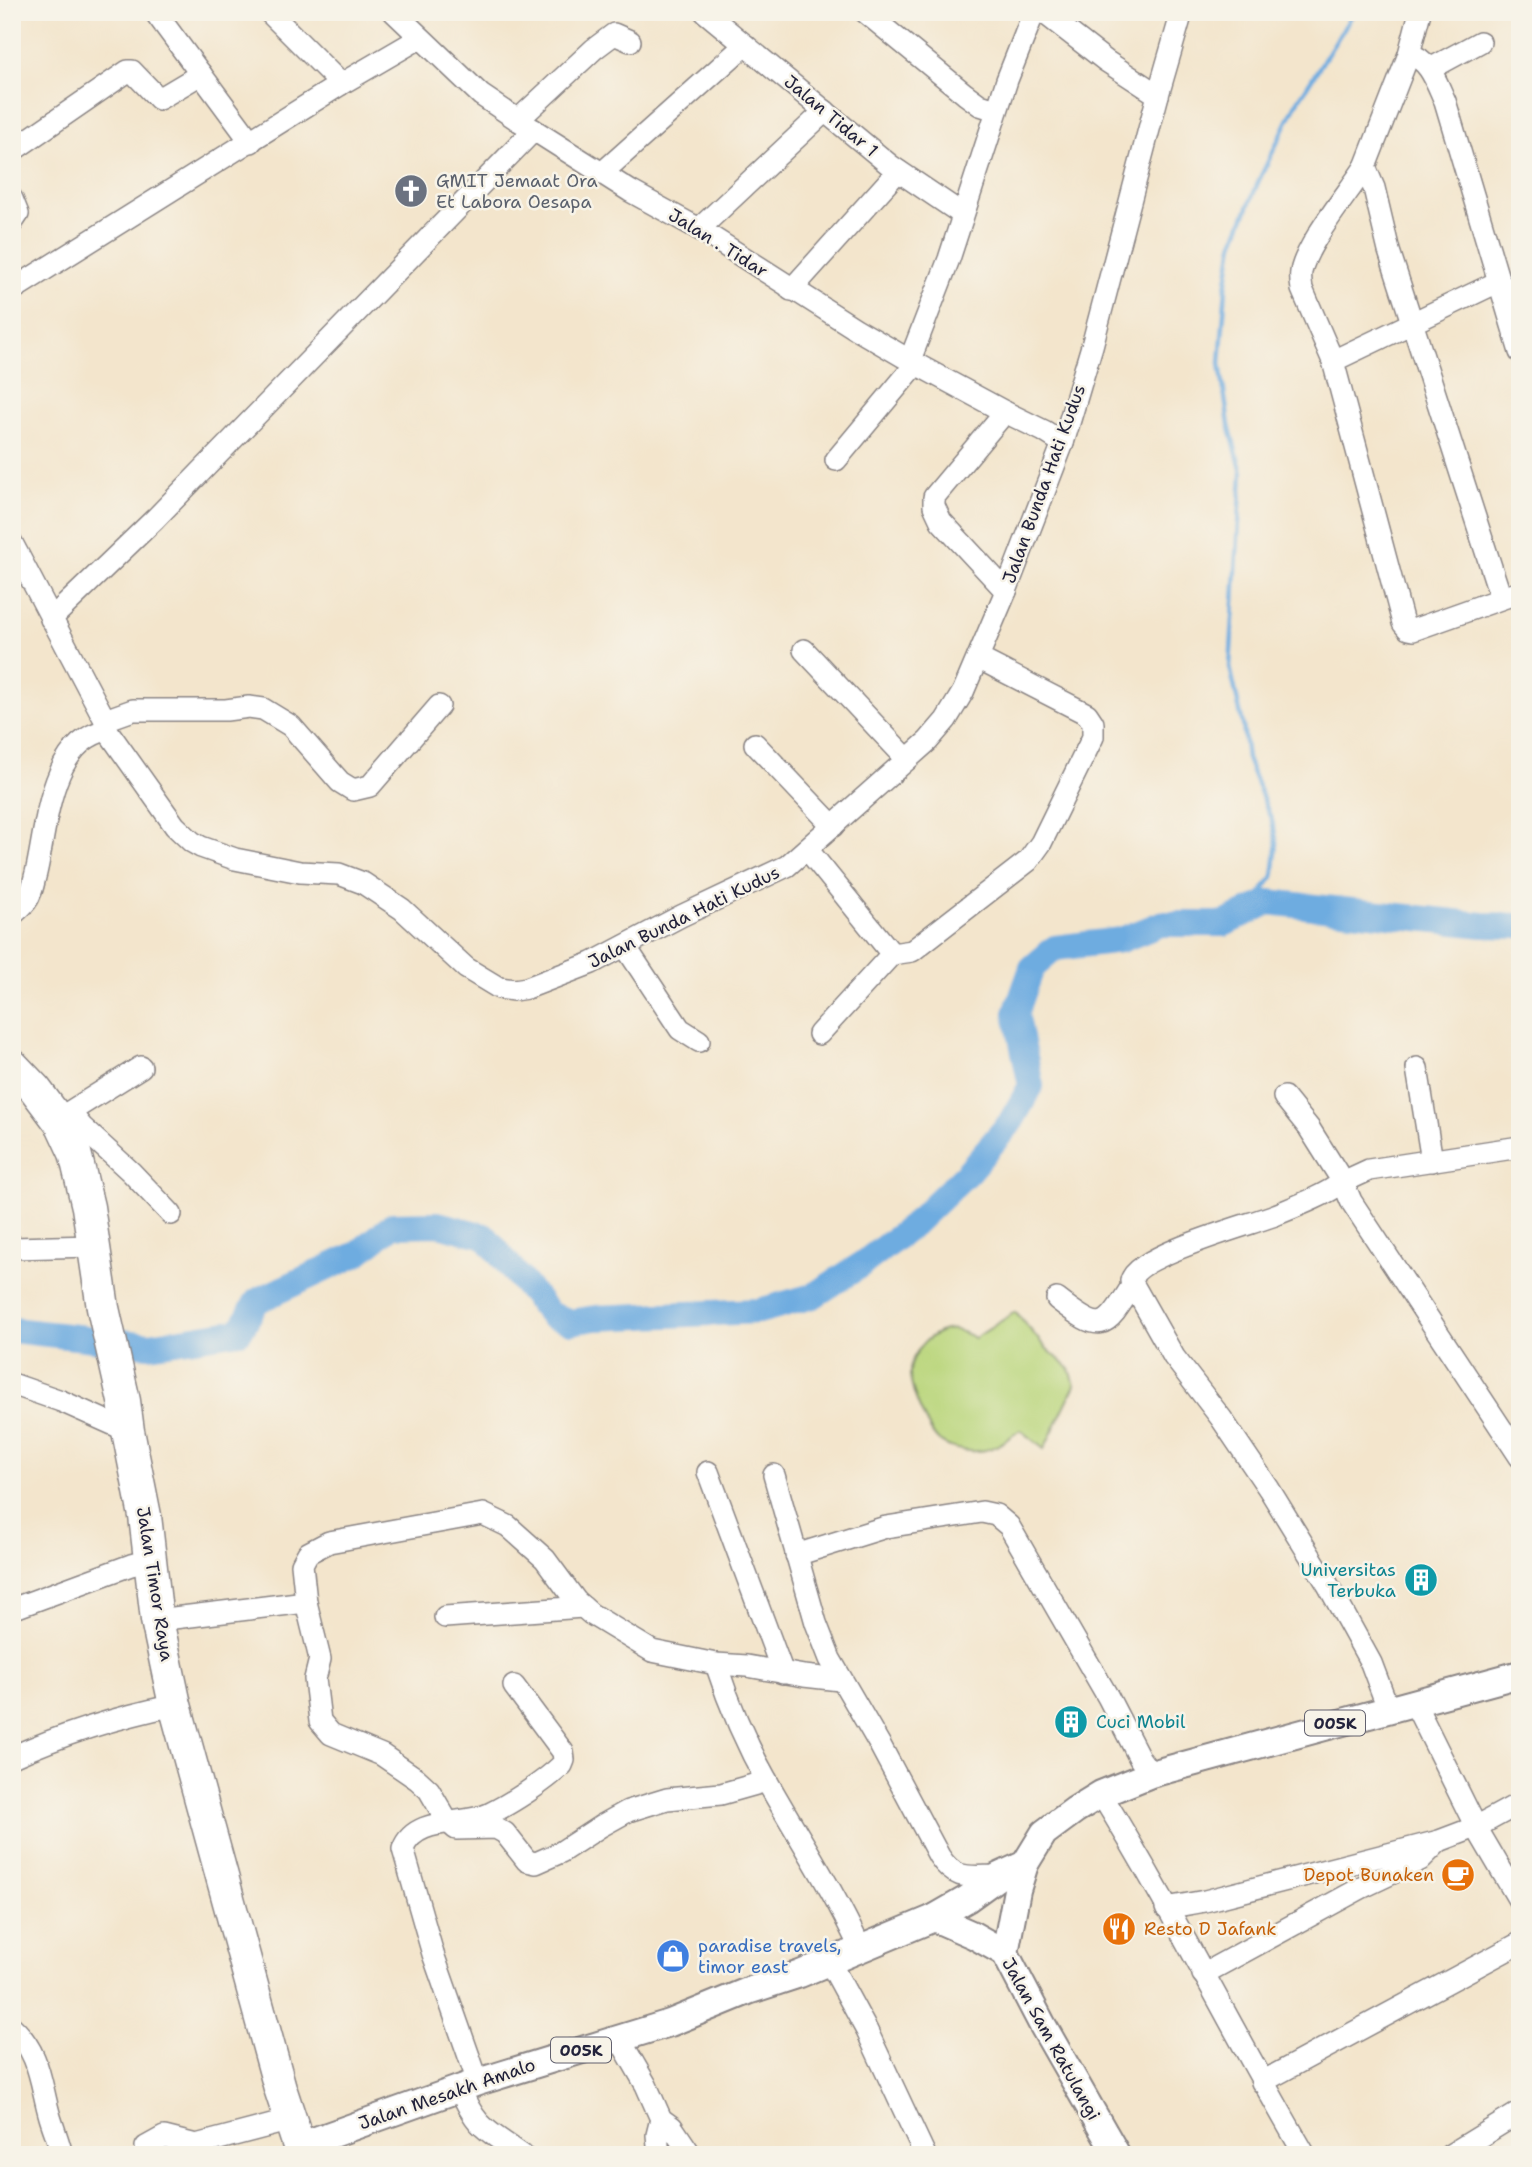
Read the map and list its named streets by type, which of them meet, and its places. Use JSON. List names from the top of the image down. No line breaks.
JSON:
{"streets":{"highway":["Jalan Timor Raya"],"main road":["005K","Jalan Sam Ratulangi","Jalan Mesakh Amalo"],"street":["Jalan Tidar 1","Jalan . Tidar","Jalan Bunda Hati Kudus"]},"crossings":[["Jalan . Tidar","Jalan Bunda Hati Kudus"],["Jalan Timor Raya","Jalan Mesakh Amalo"],["005K","Jalan Mesakh Amalo"],["Jalan Sam Ratulangi","Jalan Mesakh Amalo"]],"places":{"church":["GMIT Jemaat Ora Et Labora Oesapa"],"building":["Universitas Terbuka","Cuci Mobil"],"cafe":["Depot Bunaken"],"restaurant":["Resto D Jafank"],"shop":["paradise travels, timor east"]}}
